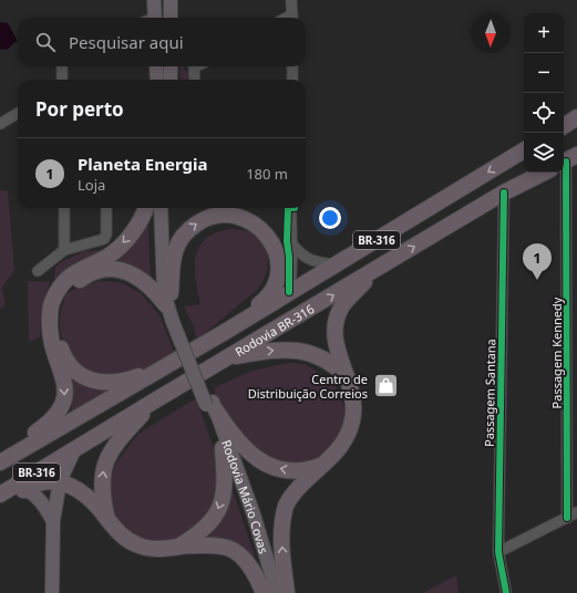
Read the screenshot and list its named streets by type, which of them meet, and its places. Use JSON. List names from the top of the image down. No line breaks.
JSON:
{"streets":{"highway":["BR-316","Rodovia BR-316"],"main road":["Rodovia Mário Covas"],"street":["Passagem Kennedy","Passagem Santana"]},"crossings":[["Rodovia BR-316","Passagem Santana"]],"places":{"shop":["Centro de Distribuição Correios"]},"north":"bottom","page":{"map_buttons":["+","−"],"search":"Pesquisar aqui","heading":"Por perto","list":[{"mark":"1","name":"Planeta Energia","note":"Loja","value":"180 m"}],"pins":"1"}}
